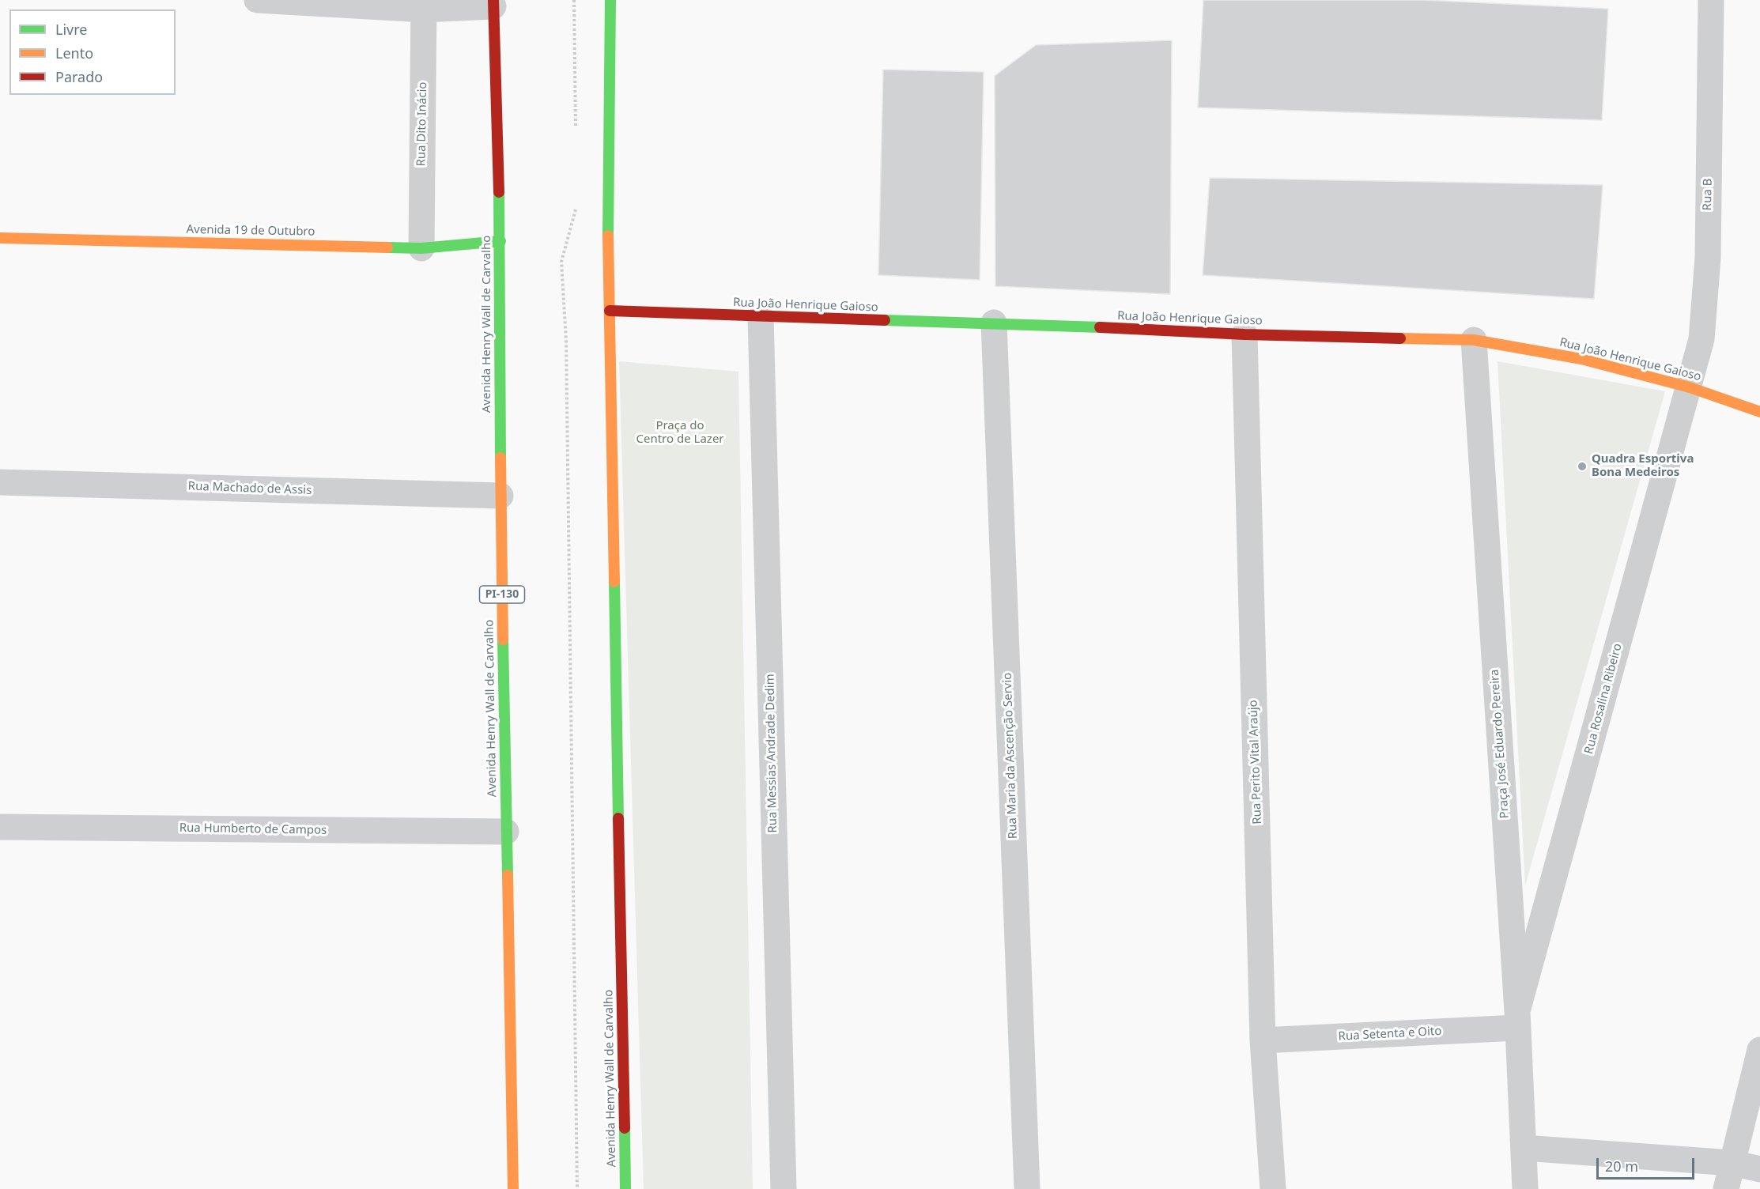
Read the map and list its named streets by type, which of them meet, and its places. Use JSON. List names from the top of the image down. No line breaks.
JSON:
{"streets":{"main road":["Avenida 19 de Outubro","Rua João Henrique Gaioso","Avenida Henry Wall de Carvalho","PI-130"],"street":["Rua Dito Inácio","Rua B","Rua Machado de Assis","Rua Rosalina Ribeiro","Praça José Eduardo Pereira","Rua Messias Andrade Dedim","Rua Maria da Ascenção Servio","Rua Perito Vital Araújo","Rua Humberto de Campos","Rua Setenta e Oito"]},"crossings":[["Rua Dito Inácio","Avenida 19 de Outubro"],["Rua B","Rua João Henrique Gaioso"],["Rua B","Rua Rosalina Ribeiro"],["Avenida 19 de Outubro","Avenida Henry Wall de Carvalho"],["Rua João Henrique Gaioso","Avenida Henry Wall de Carvalho"],["Rua João Henrique Gaioso","Rua Rosalina Ribeiro"],["Rua João Henrique Gaioso","Praça José Eduardo Pereira"],["Rua João Henrique Gaioso","Rua Messias Andrade Dedim"],["Rua João Henrique Gaioso","Rua Maria da Ascenção Servio"],["Rua João Henrique Gaioso","Rua Perito Vital Araújo"],["Avenida Henry Wall de Carvalho","Rua Machado de Assis"],["Avenida Henry Wall de Carvalho","Rua Humberto de Campos"],["Rua Rosalina Ribeiro","Praça José Eduardo Pereira"],["Rua Rosalina Ribeiro","Rua Setenta e Oito"],["Praça José Eduardo Pereira","Rua Setenta e Oito"],["Rua Perito Vital Araújo","Rua Setenta e Oito"]],"parks":["Praça do Centro de Lazer"],"places":["Quadra Esportiva Bona Medeiros"],"legend":["Livre","Lento","Parado"],"scale_bar":"20 m"}
